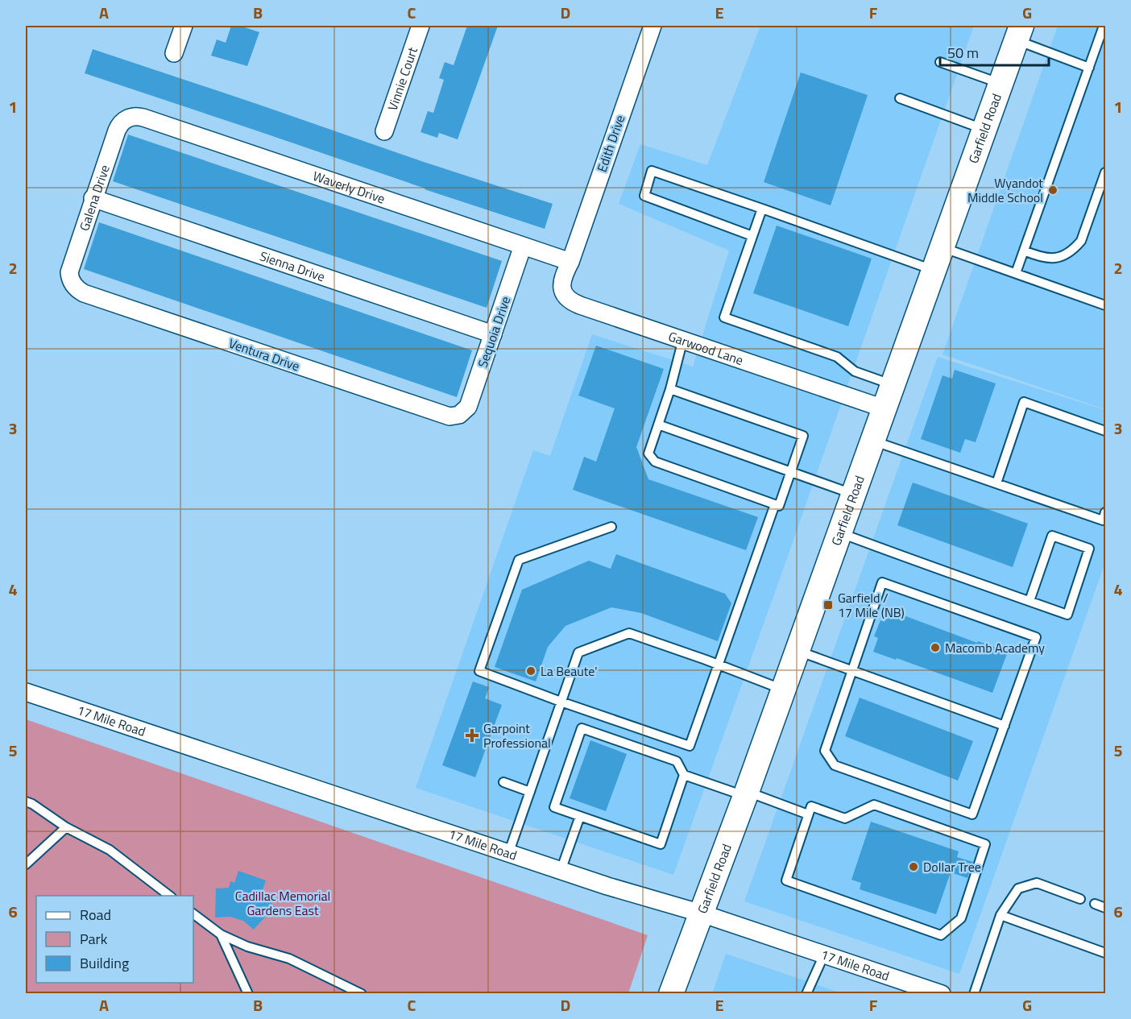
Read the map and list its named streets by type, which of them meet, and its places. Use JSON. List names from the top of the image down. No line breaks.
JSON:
{"streets":{"main road":["Garfield Road"],"street":["Vinnie Court","Edith Drive","Waverly Drive","Galena Drive","Sienna Drive","Sequoia Drive","Garwood Lane","Ventura Drive","17 Mile Road"]},"crossings":[["Garfield Road","Garwood Lane"],["Garfield Road","17 Mile Road"],["Edith Drive","Waverly Drive"],["Edith Drive","Garwood Lane"],["Waverly Drive","Galena Drive"],["Waverly Drive","Sequoia Drive"],["Waverly Drive","Garwood Lane"],["Galena Drive","Sienna Drive"],["Galena Drive","Ventura Drive"],["Sienna Drive","Sequoia Drive"],["Sequoia Drive","Ventura Drive"]],"parks":["Cadillac Memorial Gardens East"],"places":{"other":["Wyandot Middle School","Macomb Academy","La Beaute'","Dollar Tree"],"transit":["Garfield / 17 Mile (NB)"],"health":["Garpoint Professional"]},"legend":["Road","Park","Building"],"scale_bar":"50 m","grid":{"columns":["A","B","C","D","E","F","G"],"rows":["1","2","3","4","5","6"]}}
